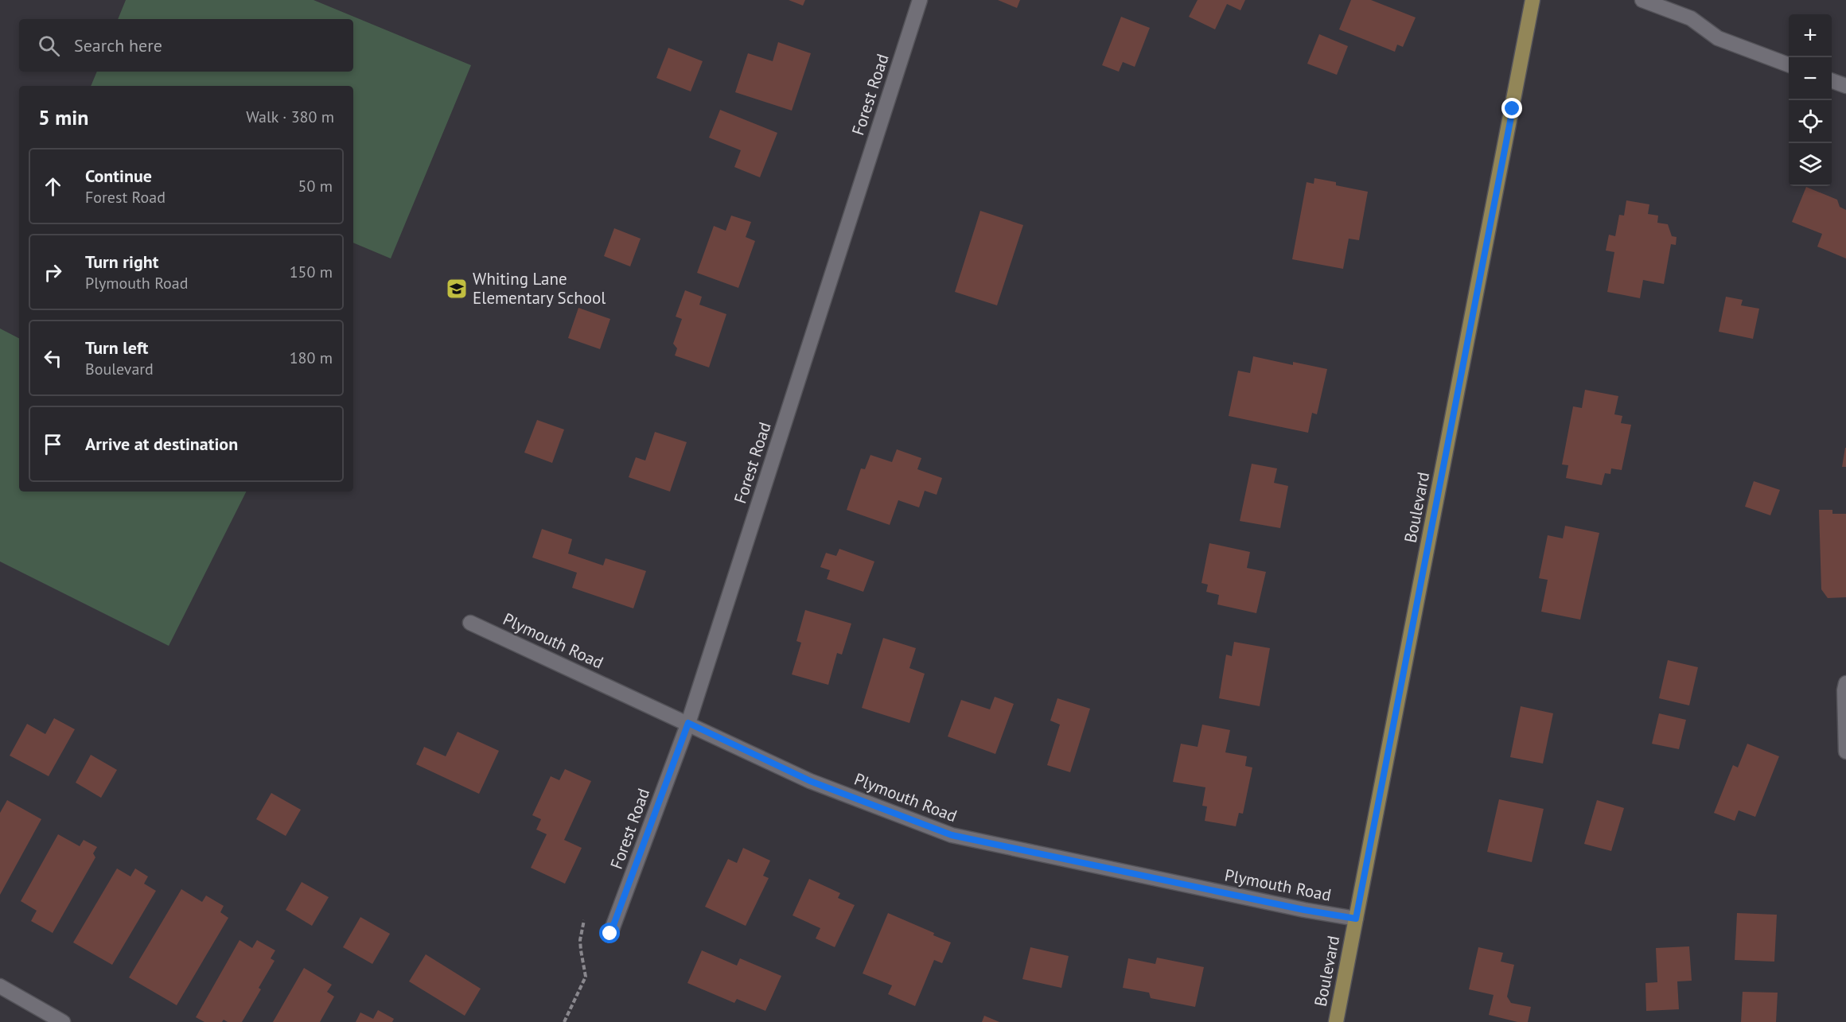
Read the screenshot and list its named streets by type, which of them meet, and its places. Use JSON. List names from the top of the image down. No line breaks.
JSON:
{"streets":{"main road":["Boulevard"],"street":["Forest Road","Plymouth Road"]},"crossings":[["Forest Road","Plymouth Road"],["Boulevard","Plymouth Road"]],"places":{"school or university":["Whiting Lane Elementary School"]},"page":{"map_buttons":["+","−"],"search":"Search here","heading":["5 min","Walk · 380 m"],"list":[["Continue","Forest Road","50 m"],["Turn right","Plymouth Road","150 m"],["Turn left","Boulevard","180 m"],"Arrive at destination"]}}
